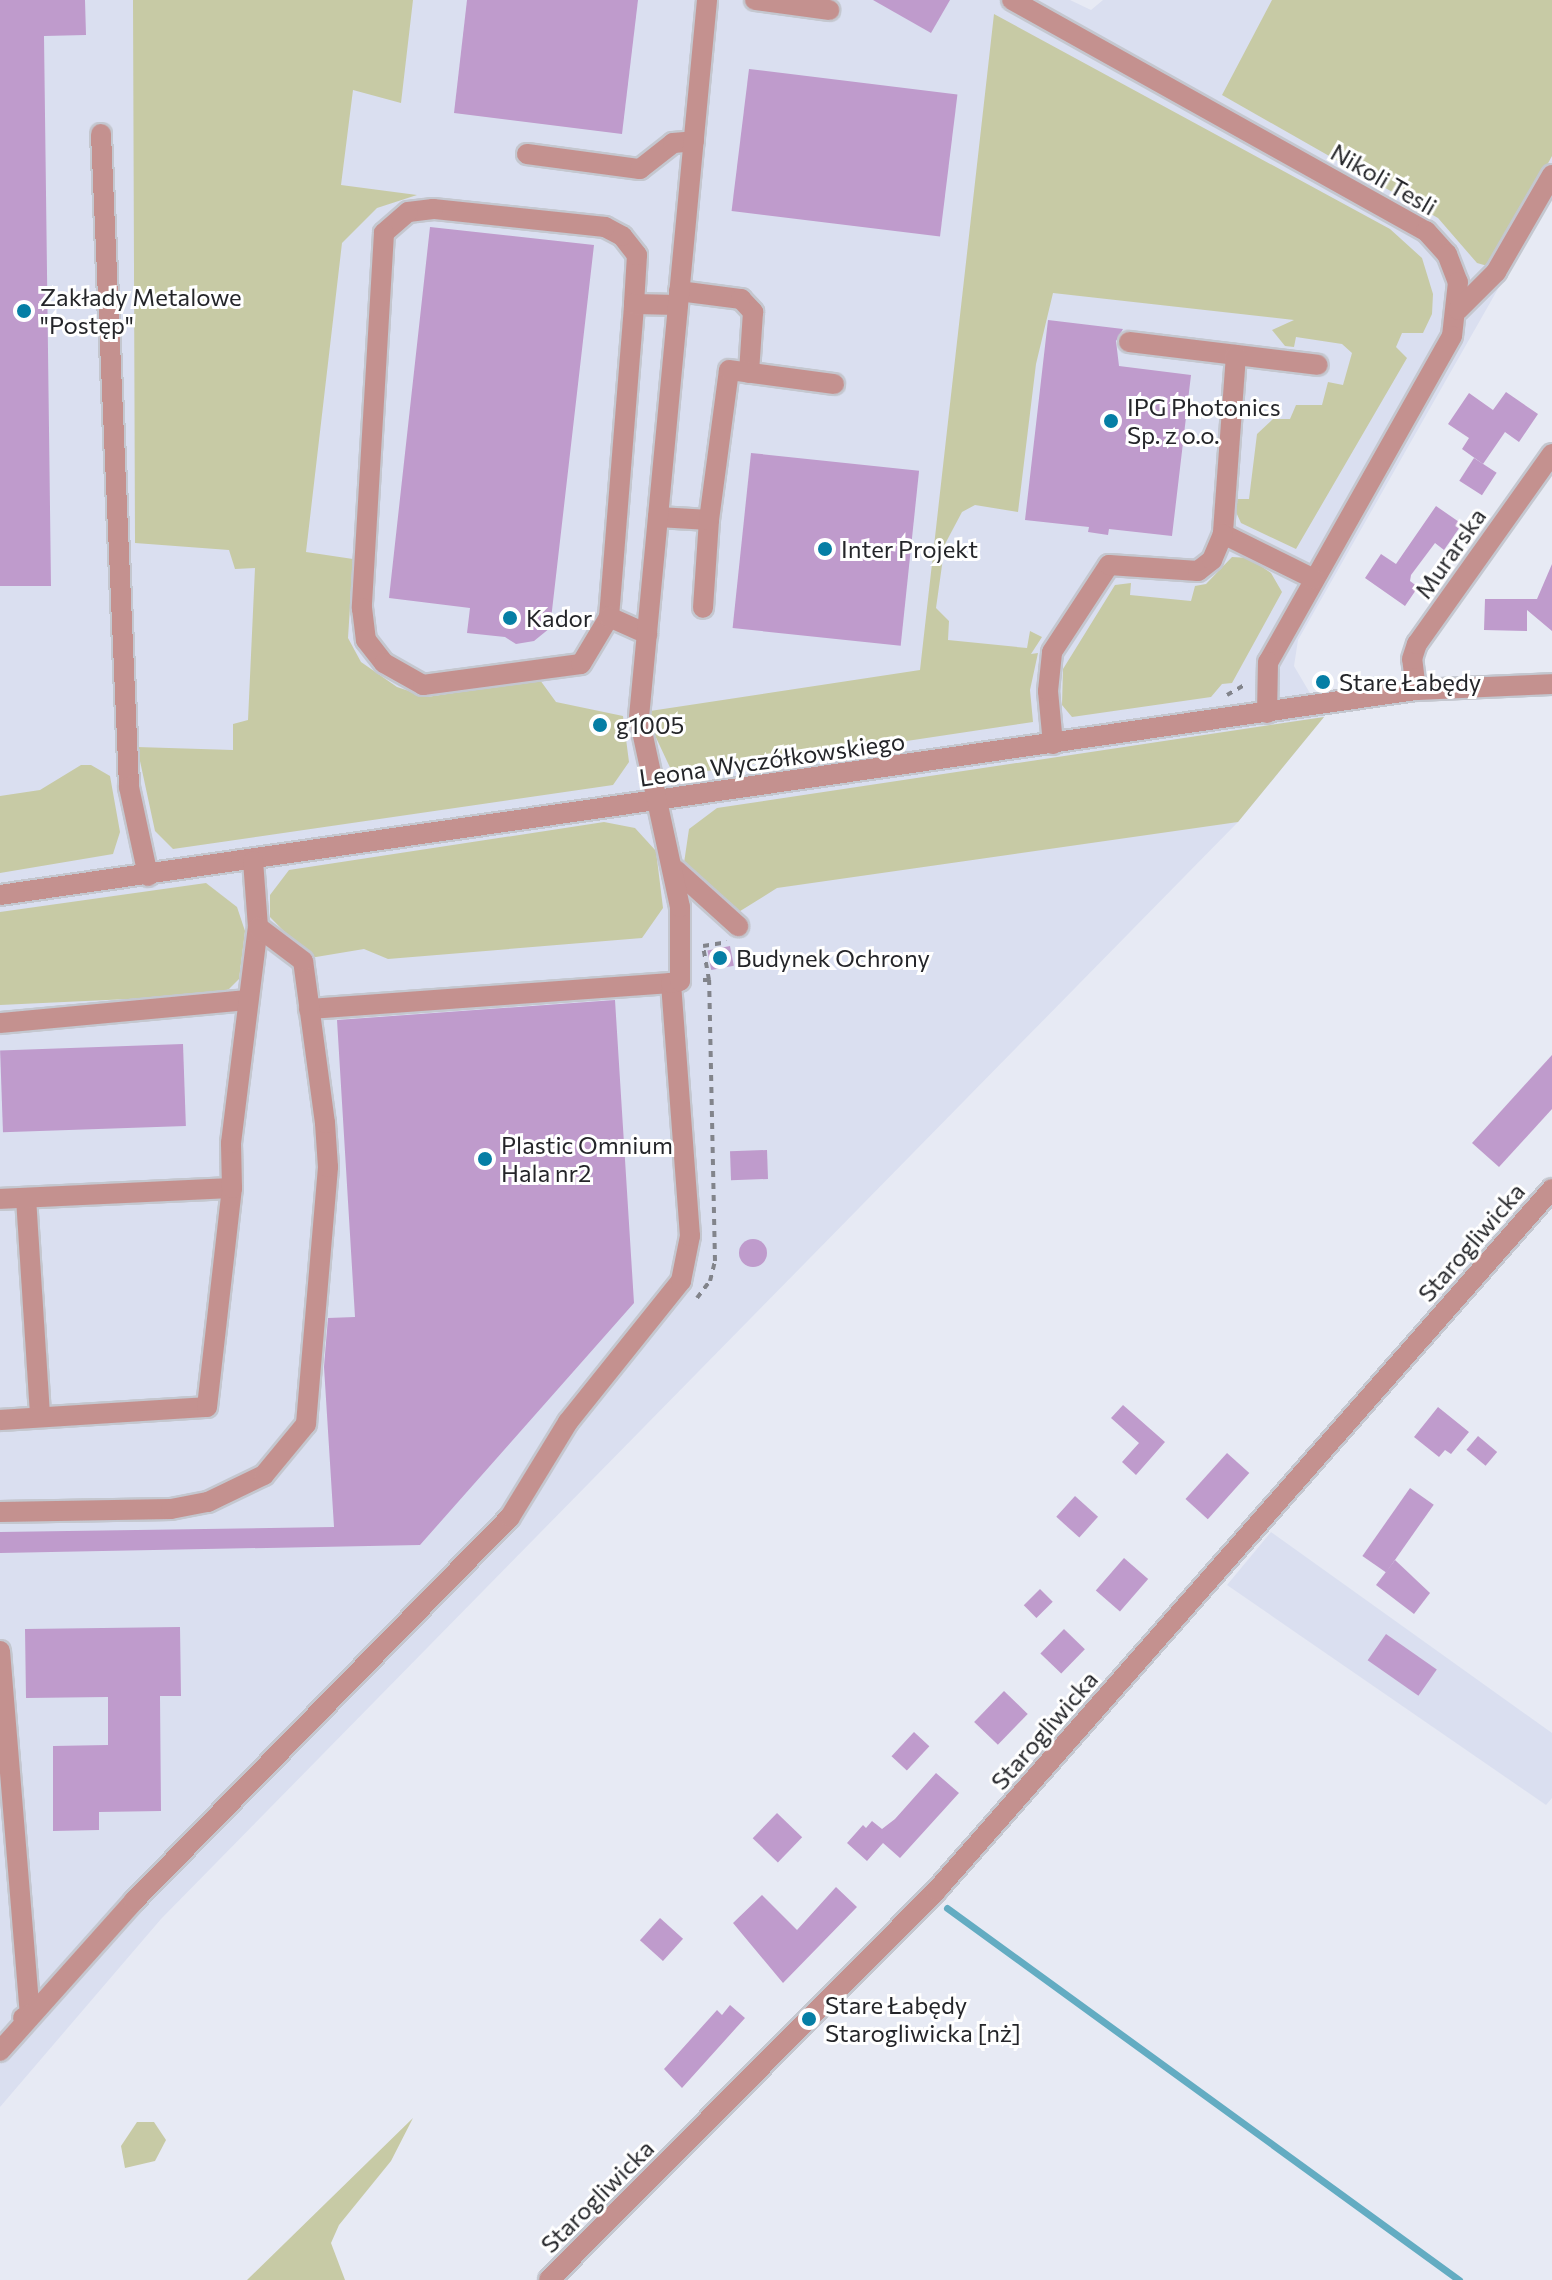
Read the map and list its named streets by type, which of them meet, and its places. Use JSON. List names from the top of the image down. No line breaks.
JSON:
{"streets":{"street":["Nikoli Tesli","Murarska","Leona Wyczółkowskiego","Starogliwicka"]},"crossings":[["Nikoli Tesli","Leona Wyczółkowskiego"],["Murarska","Leona Wyczółkowskiego"]],"places":["Zakłady Metalowe \"Postęp\"","IPG Photonics Sp. z o.o.","Inter Projekt","Kador","Stare Łabędy","g1005","Budynek Ochrony","Plastic Omnium Hala nr2","Stare Łabędy Starogliwicka [nż]"]}
